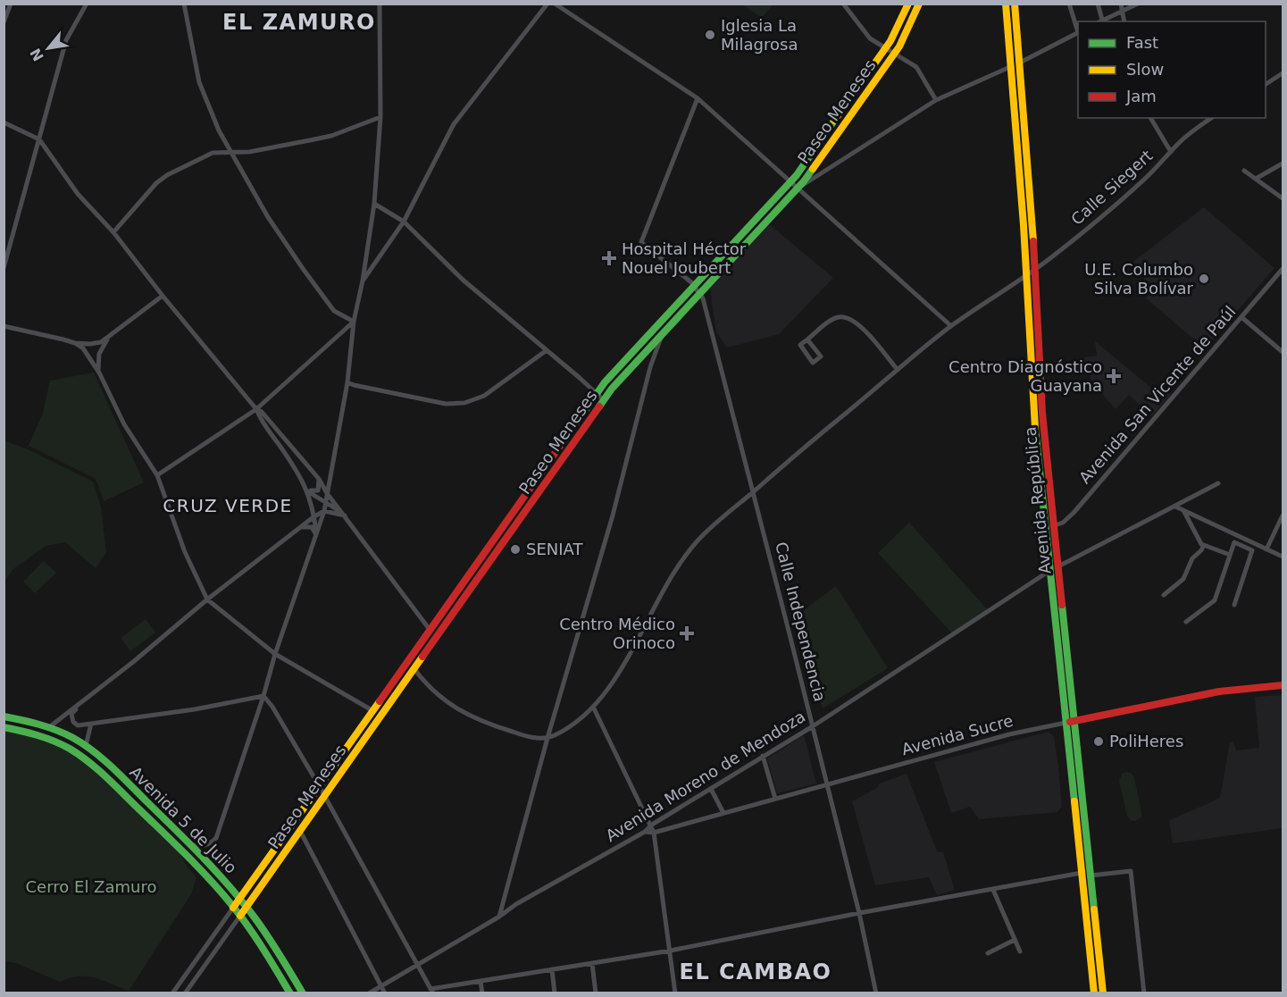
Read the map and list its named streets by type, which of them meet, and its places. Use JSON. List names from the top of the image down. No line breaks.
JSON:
{"streets":{"street":["Paseo Meneses","Calle Siegert","Avenida San Vicente de Paúl","Avenida República","Calle Independencia","Avenida Sucre","Avenida Moreno de Mendoza","Avenida 5 de Julio"]},"crossings":[["Paseo Meneses","Calle Independencia"],["Paseo Meneses","Avenida 5 de Julio"],["Calle Siegert","Avenida República"],["Calle Siegert","Calle Independencia"],["Avenida San Vicente de Paúl","Avenida República"],["Avenida República","Avenida Sucre"],["Avenida República","Avenida Moreno de Mendoza"],["Calle Independencia","Avenida Sucre"],["Calle Independencia","Avenida Moreno de Mendoza"],["Avenida Sucre","Avenida Moreno de Mendoza"]],"districts":["EL ZAMURO","CRUZ VERDE","EL CAMBAO"],"parks":["Cerro El Zamuro"],"places":{"other":["Iglesia La Milagrosa","U.E. Columbo Silva Bolívar","SENIAT","PoliHeres"],"health":["Hospital Héctor Nouel Joubert","Centro Diagnóstico Guayana","Centro Médico Orinoco"]},"legend":["Fast","Slow","Jam"],"north":"bottom left"}
